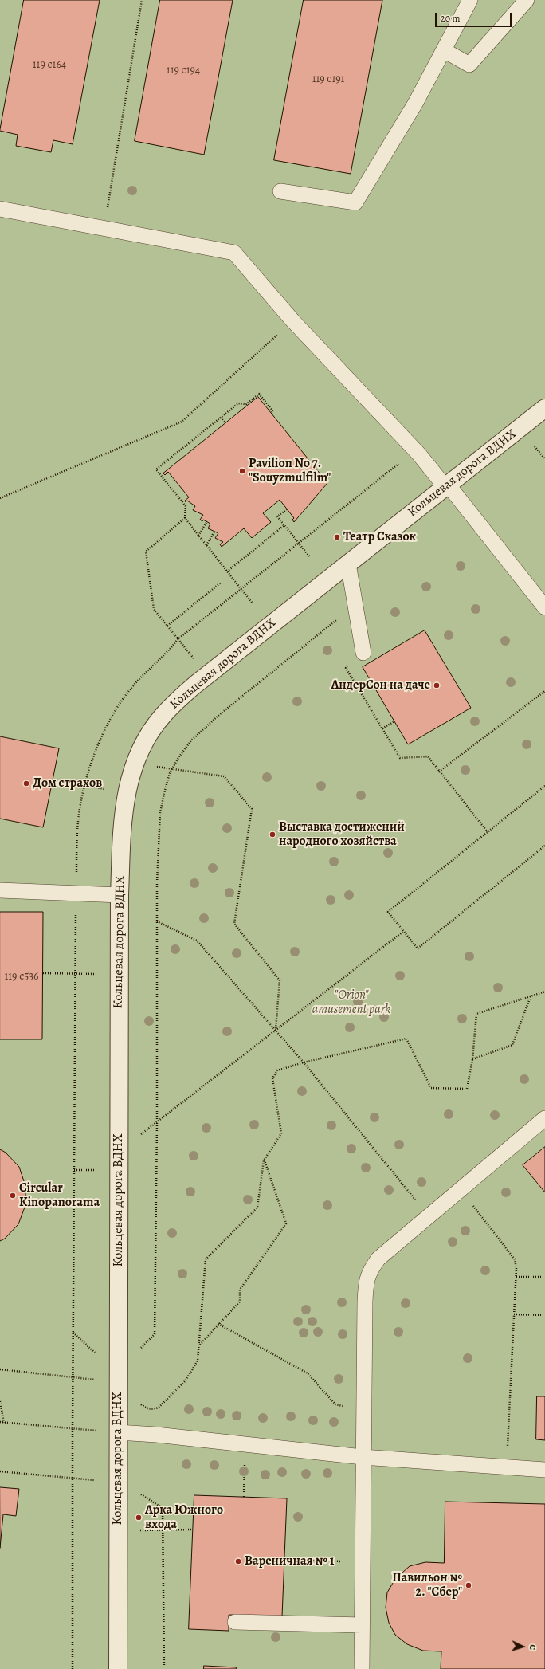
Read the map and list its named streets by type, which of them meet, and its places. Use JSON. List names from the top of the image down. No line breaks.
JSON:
{"streets":{"street":["Кольцевая дорога ВДНХ"]},"parks":["\"Orion\" amusement park"],"places":["Pavilion No 7. \"Souyzmulfilm\"","Театр Сказок","АндерСон на даче","Дом страхов","Выставка достижений народного хозяйства","Circular Kinopanorama","Арка Южного входа","Вареничная № 1","Павильон № 2. \"Сбер\""],"house_numbers":["119 с164","119 с194","119 с191","119 с536"],"scale_bar":"20 m","north":"right"}
